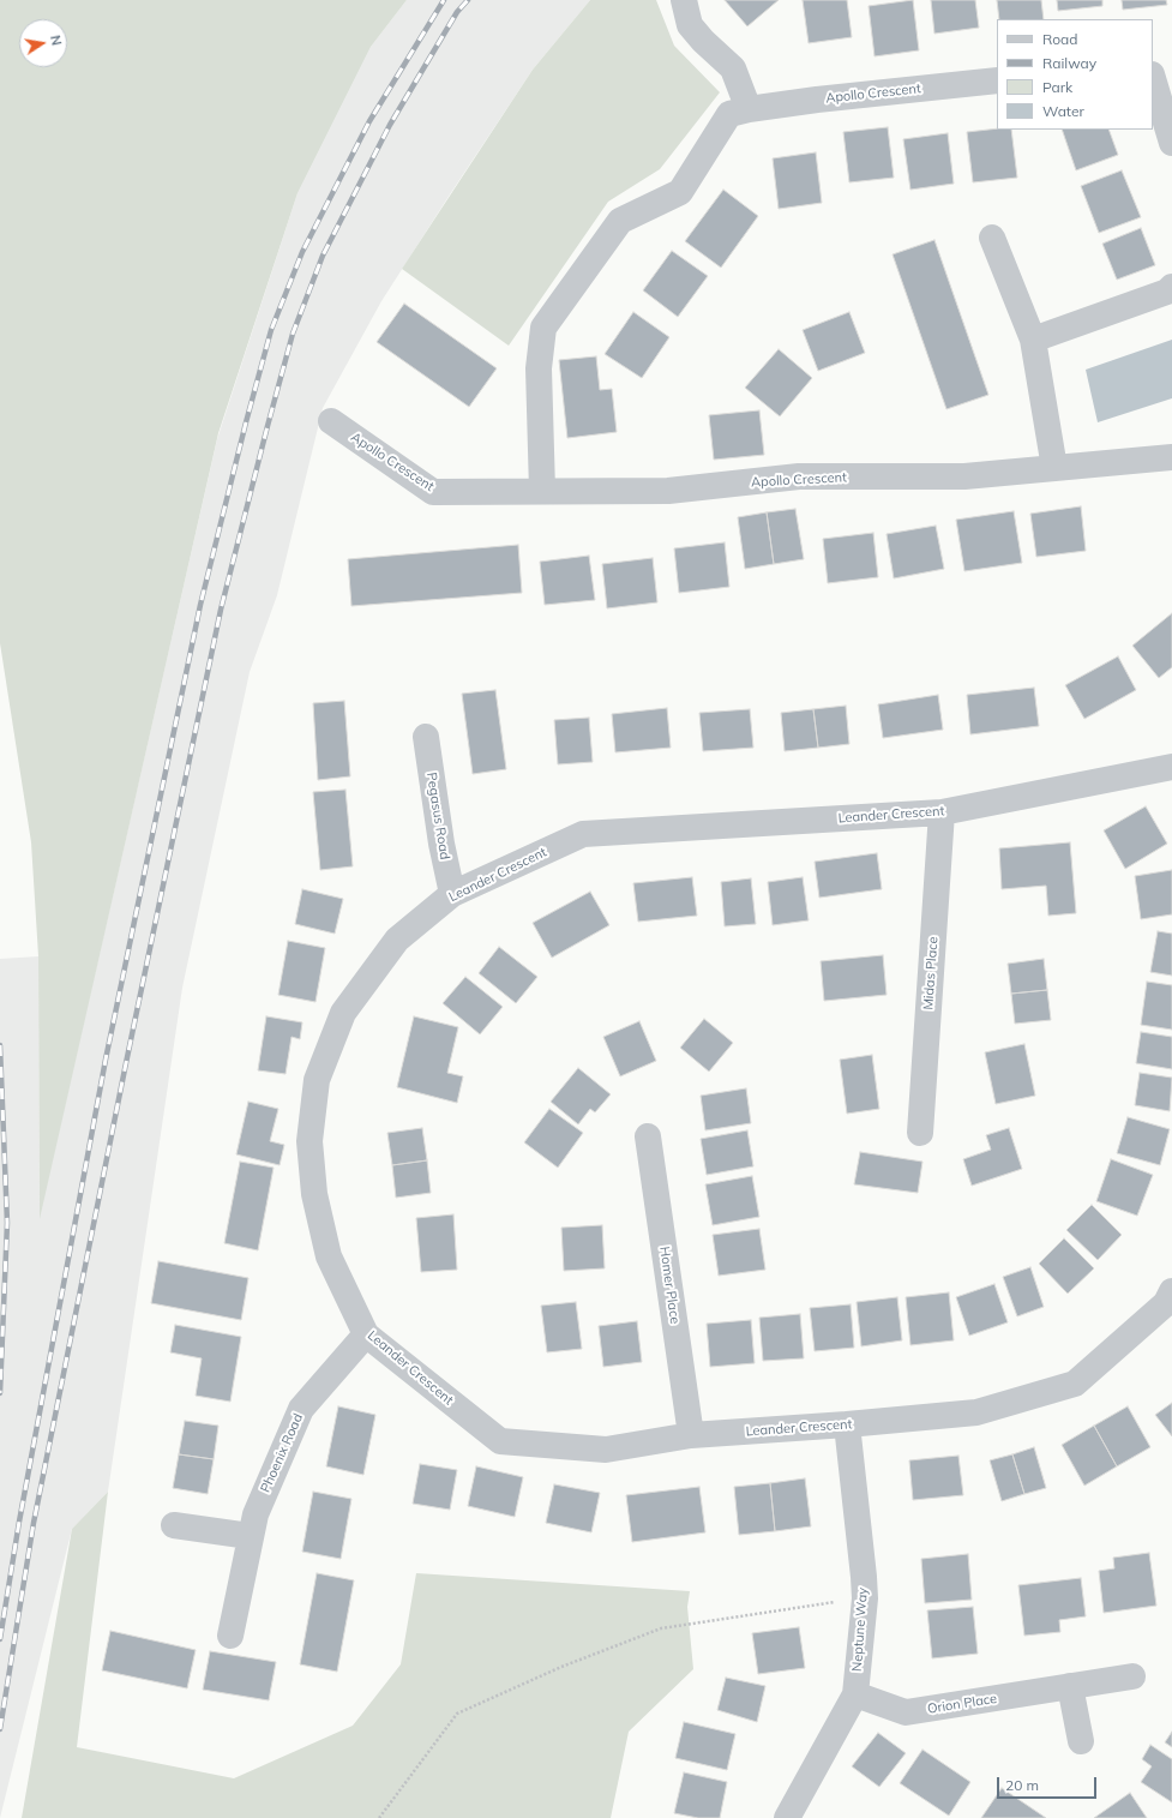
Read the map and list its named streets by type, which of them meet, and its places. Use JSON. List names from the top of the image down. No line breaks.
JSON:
{"streets":{"street":["Apollo Crescent","Leander Crescent","Pegasus Road","Midas Place","Homer Place","Phoenix Road","Neptune Way","Orion Place"]},"crossings":[["Leander Crescent","Pegasus Road"],["Leander Crescent","Midas Place"],["Leander Crescent","Homer Place"],["Leander Crescent","Phoenix Road"],["Leander Crescent","Neptune Way"],["Neptune Way","Orion Place"]],"legend":["Road","Railway","Park","Water"],"scale_bar":"20 m","north":"right"}
